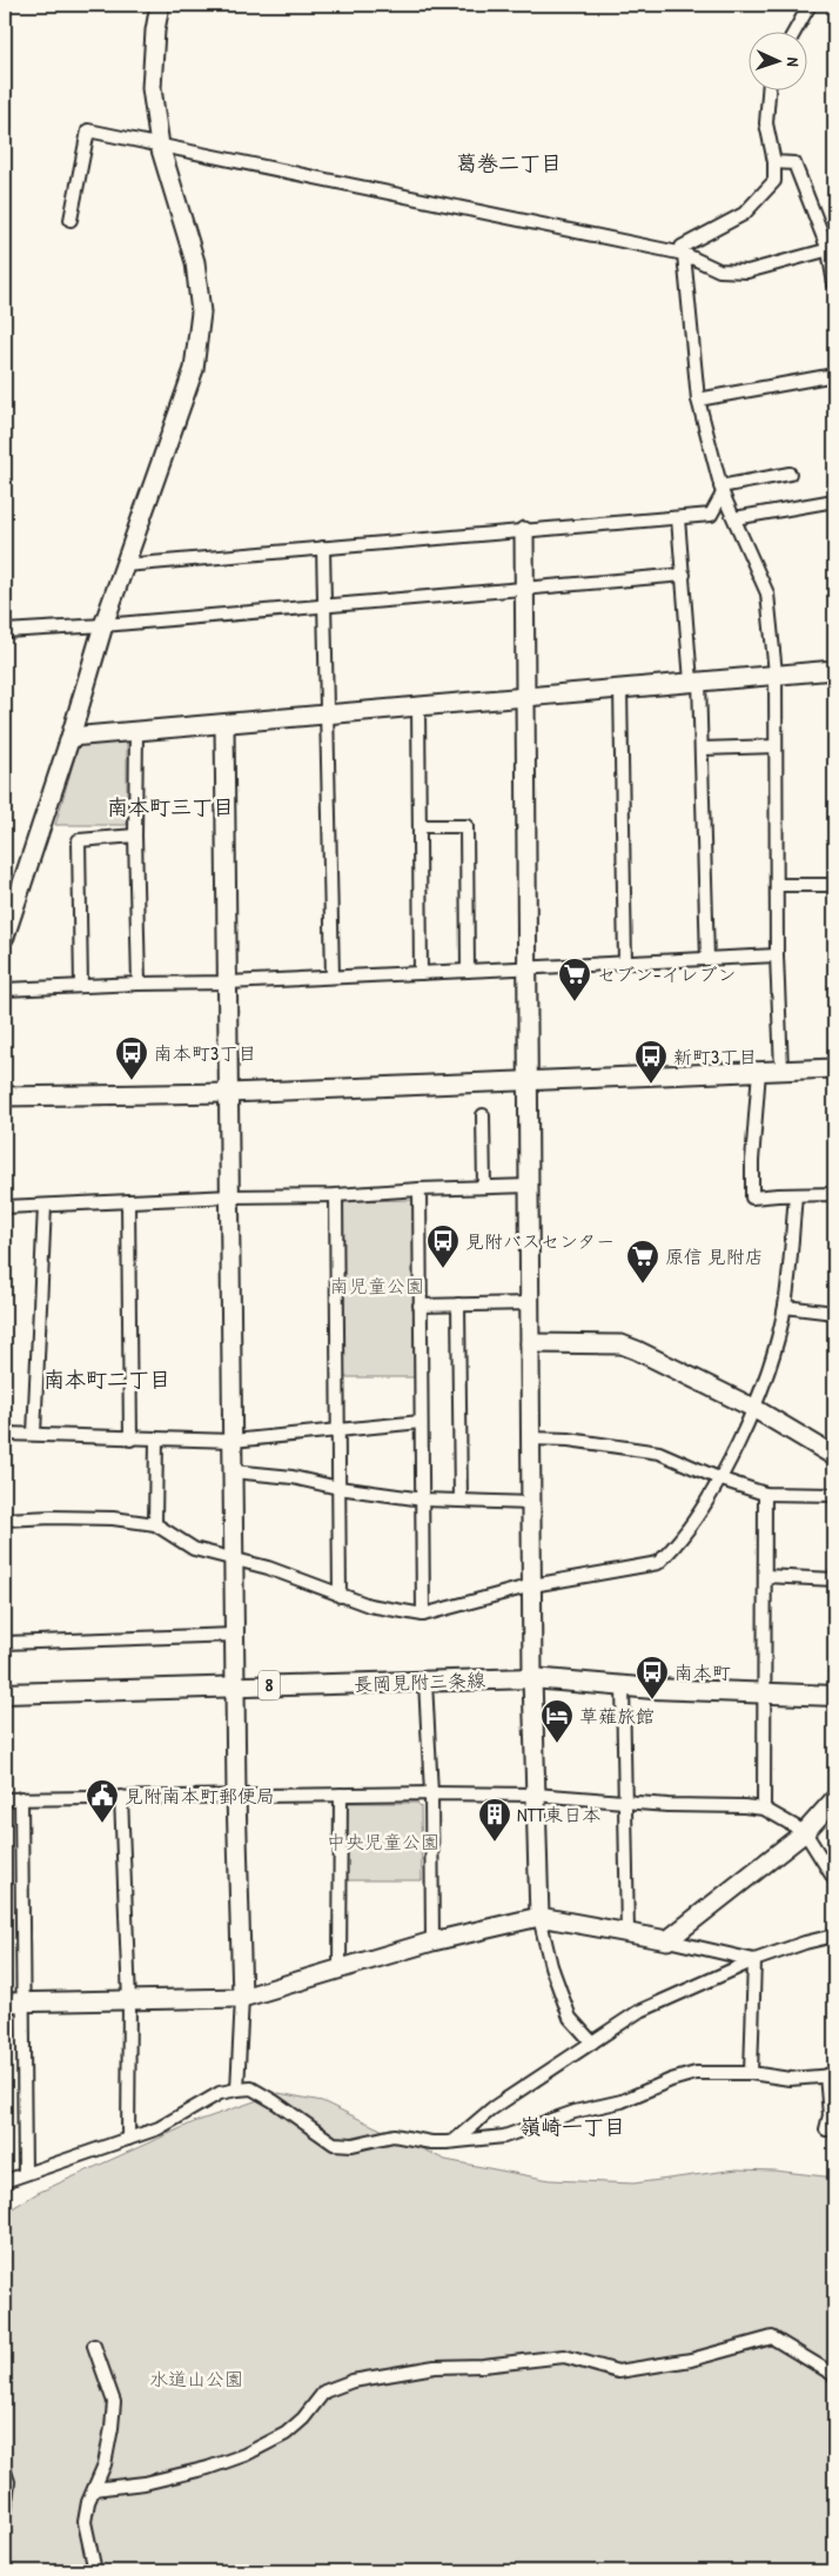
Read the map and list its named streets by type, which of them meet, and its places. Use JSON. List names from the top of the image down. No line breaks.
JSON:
{"streets":{"main road":["長岡見附三条線","8"]},"districts":["葛巻二丁目","南本町三丁目","南本町二丁目","嶺崎一丁目"],"parks":["南児童公園","中央児童公園","水道山公園"],"places":{"supermarket":["セブン-イレブン","原信 見附店"],"bus stop":["南本町3丁目","新町3丁目","見附バスセンター","南本町"],"hotel":["草薙旅館"],"public building":["見附南本町郵便局"],"building":["NTT東日本"]},"north":"right"}
